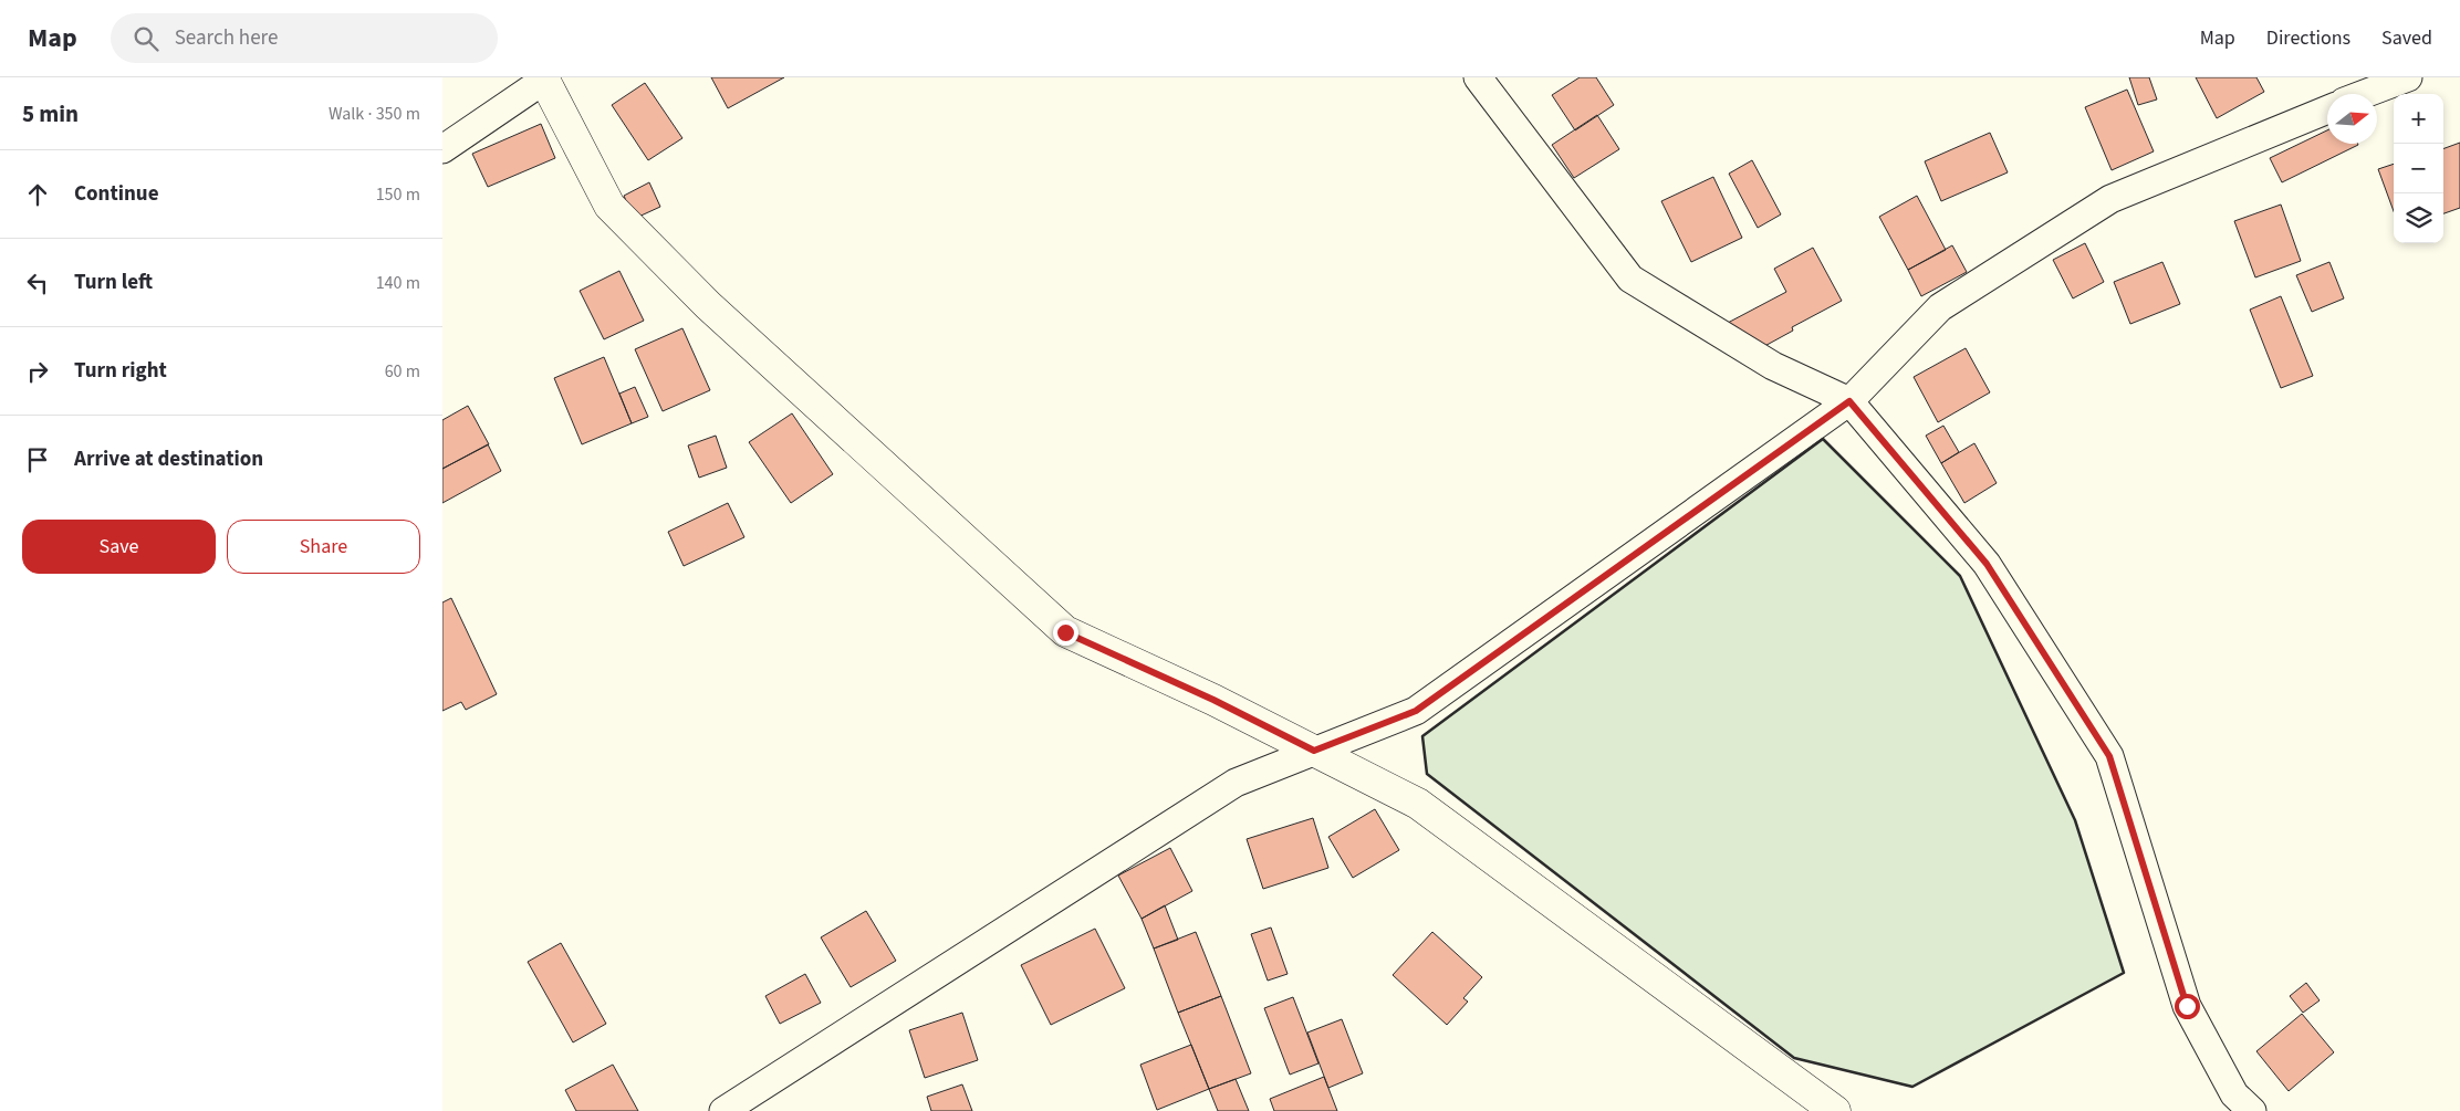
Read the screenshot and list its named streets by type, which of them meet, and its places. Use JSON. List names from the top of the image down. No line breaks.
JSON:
{"north":"right","page":{"header":"Map","search":"Search here","nav":["Map","Directions","Saved"],"heading":["5 min","Walk · 350 m"],"map_buttons":["+","−"],"list":[["Continue","150 m"],["Turn left","140 m"],["Turn right","60 m"],"Arrive at destination"],"buttons":["Save","Share"]}}
